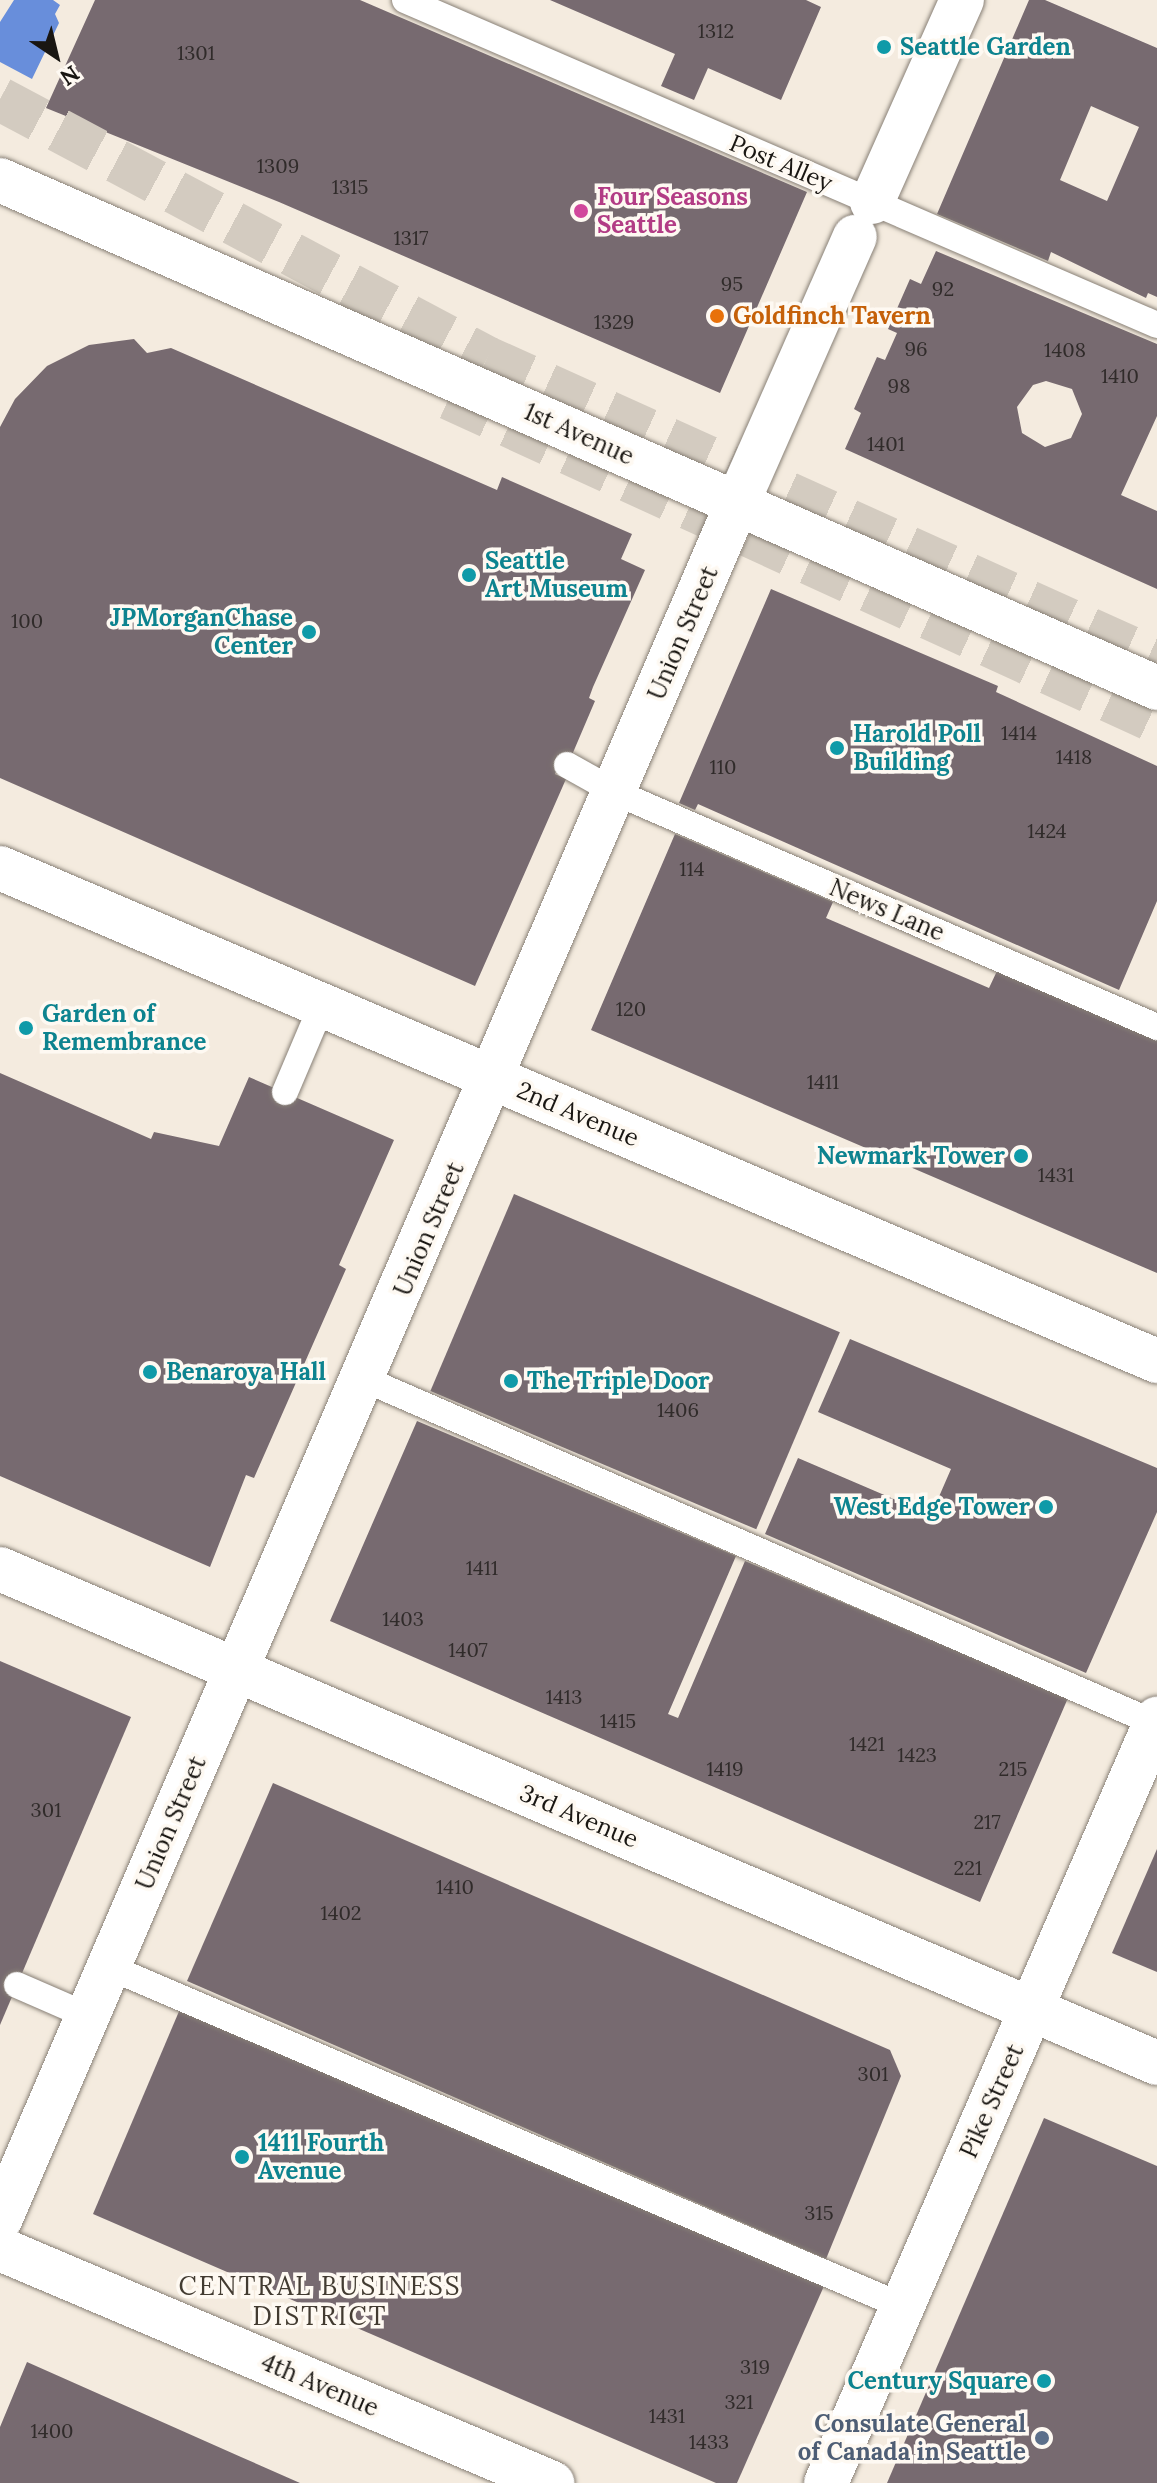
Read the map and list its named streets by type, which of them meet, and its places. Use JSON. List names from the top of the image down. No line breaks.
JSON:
{"streets":{"main road":["1st Avenue","Union Street","2nd Avenue","3rd Avenue","Pike Street","4th Avenue"],"lane":["Post Alley","News Lane"]},"crossings":[["Post Alley","Union Street"],["1st Avenue","Union Street"],["Union Street","News Lane"],["Union Street","2nd Avenue"],["Union Street","3rd Avenue"],["3rd Avenue","Pike Street"]],"districts":["CENTRAL BUSINESS DISTRICT"],"places":["Seattle Garden","Four Seasons Seattle","Goldfinch Tavern","Seattle Art Museum","JPMorganChase Center","Harold Poll Building","Garden of Remembrance","Newmark Tower","Benaroya Hall","The Triple Door","West Edge Tower","1411 Fourth Avenue","Century Square","Consulate General of Canada in Seattle"],"house_numbers":["1312","1301","1309","1315","1317","95","92","1329","96","1408","1410","98","1401","100","1414","1418","110","1424","114","120","1411","1431","1406","1411","1403","1407","1413","1415","1421","1423","1419","215","301","217","221","1410","1402","301","315","319","321","1431","1400","1433"],"north":"bottom right"}
